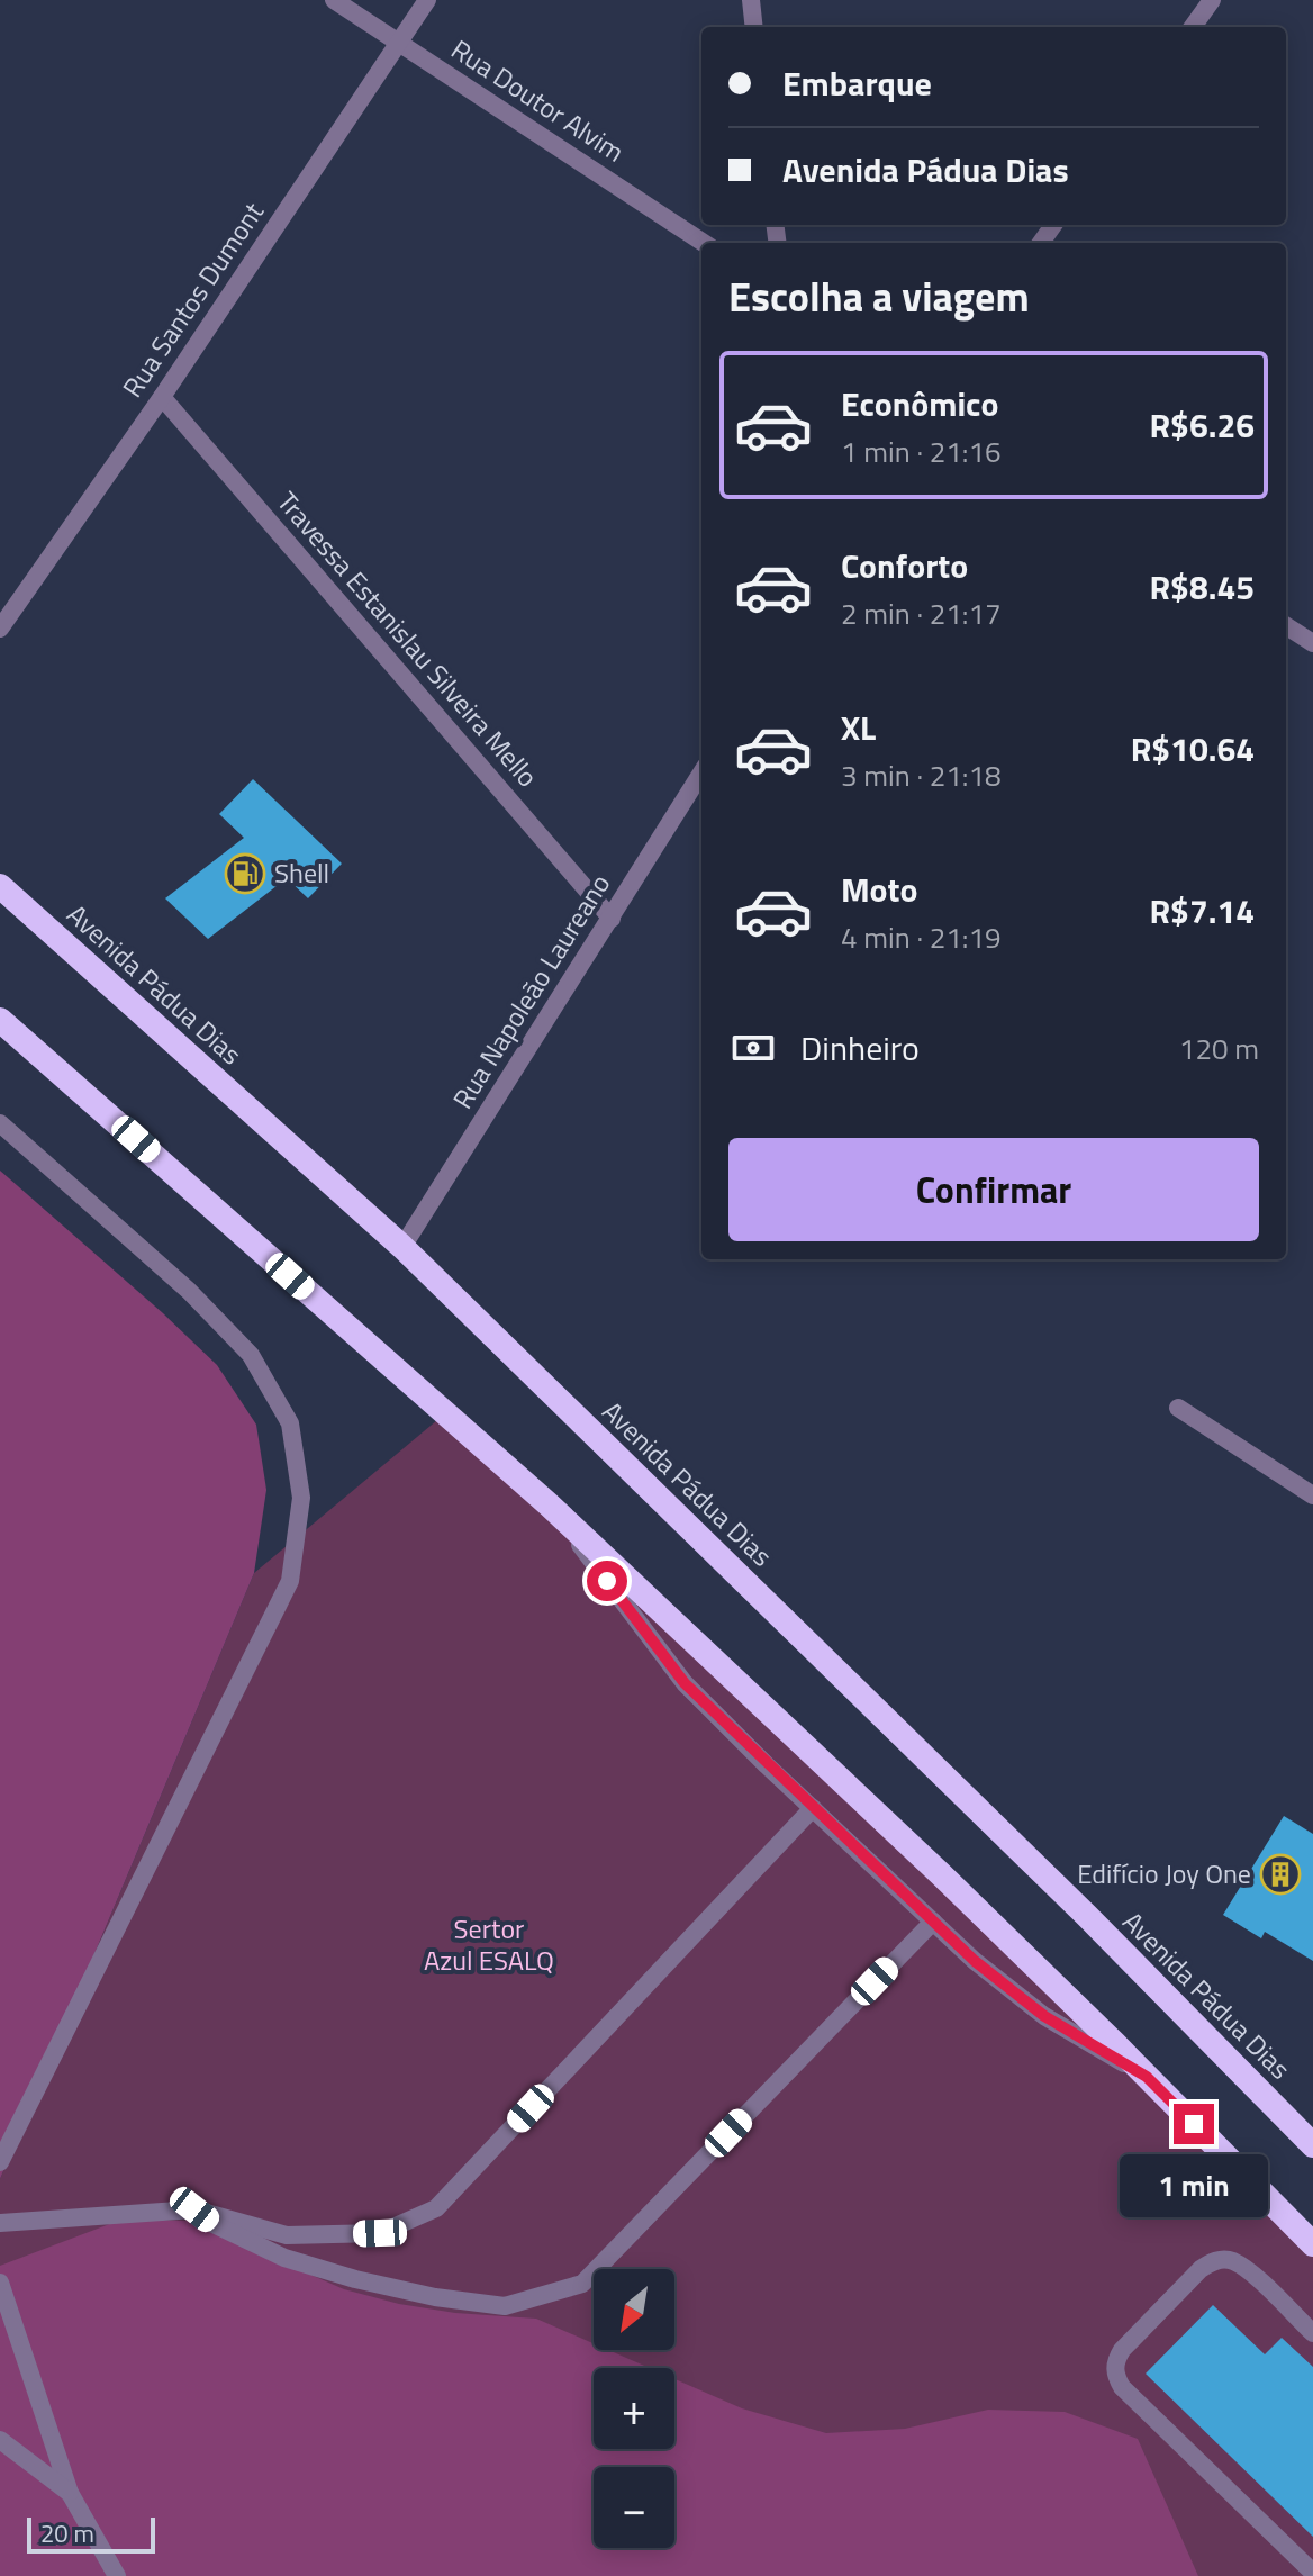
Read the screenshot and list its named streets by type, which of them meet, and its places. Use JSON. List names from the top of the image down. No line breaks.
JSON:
{"streets":{"highway":["Avenida Pádua Dias"],"street":["Rua Doutor Alvim","Rua Santos Dumont","Travessa Estanislau Silveira Mello","Rua Napoleão Laureano"]},"crossings":[["Rua Doutor Alvim","Rua Santos Dumont"],["Rua Santos Dumont","Travessa Estanislau Silveira Mello"],["Travessa Estanislau Silveira Mello","Rua Napoleão Laureano"],["Avenida Pádua Dias","Rua Napoleão Laureano"]],"parks":["Sertor Azul ESALQ"],"places":{"fuel station":["Shell"],"building":["Edifício Joy One"]},"scale_bar":"20 m","north":"bottom left","page":{"banner":["Embarque","Avenida Pádua Dias"],"heading":"Escolha a viagem","list":[{"name":"Econômico","note":"1 min · 21:16","value":"R$6.26"},{"name":"Conforto","note":"2 min · 21:17","value":"R$8.45"},{"name":"XL","note":"3 min · 21:18","value":"R$10.64"},{"name":"Moto","note":"4 min · 21:19","value":"R$7.14"}],"pay":["Dinheiro","120 m"],"buttons":"Confirmar","bubble":"1 min","map_buttons":["+","−"],"scale":"20 m"}}
